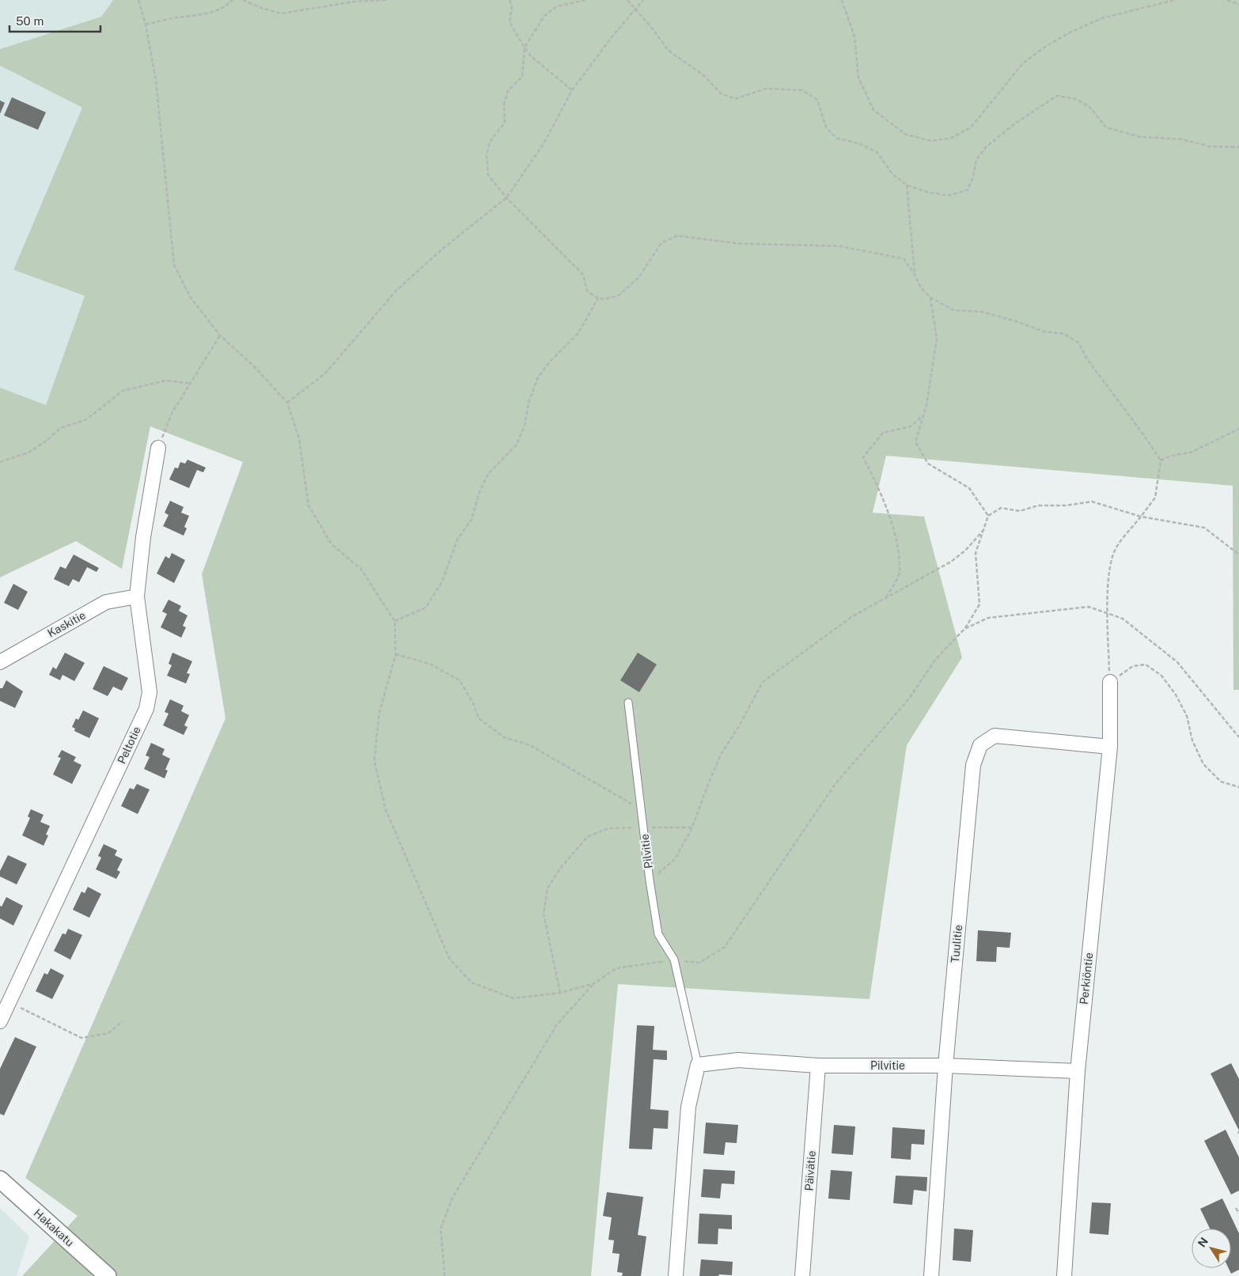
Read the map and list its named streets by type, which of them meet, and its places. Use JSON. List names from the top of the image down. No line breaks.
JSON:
{"streets":{"street":["Kaskitie","Peltotie","Pilvitie","Tuulitie","Perkiöntie","Päivätie","Hakakatu"]},"crossings":[["Kaskitie","Peltotie"],["Pilvitie","Tuulitie"],["Pilvitie","Perkiöntie"],["Pilvitie","Päivätie"],["Tuulitie","Perkiöntie"]],"scale_bar":"50 m","north":"top left"}
